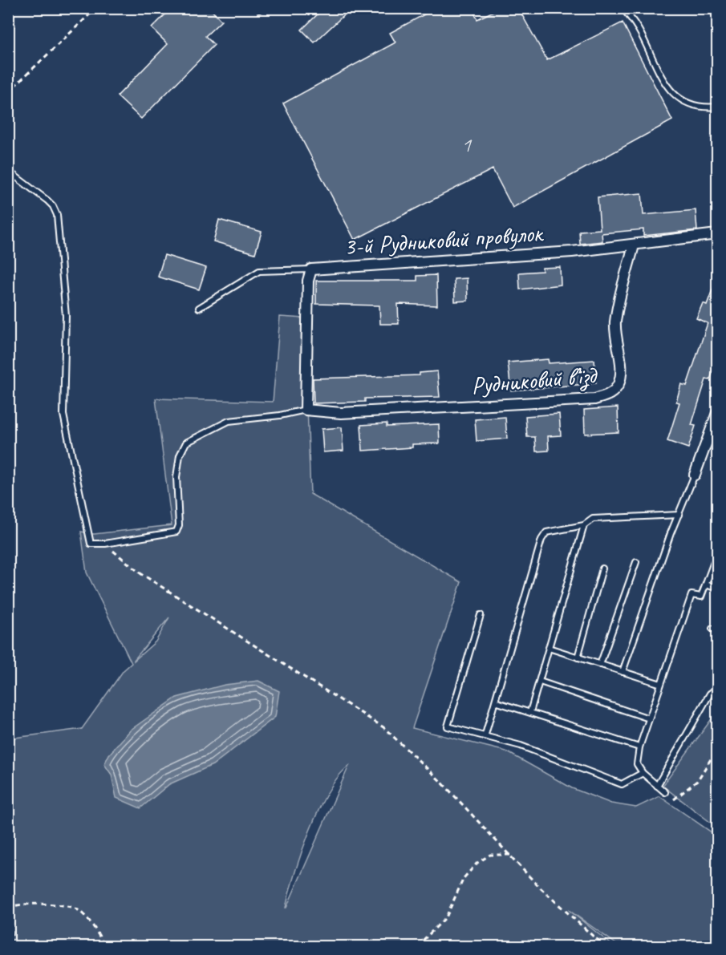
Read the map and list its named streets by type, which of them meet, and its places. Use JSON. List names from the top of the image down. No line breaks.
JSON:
{"streets":{"street":["3-й Рудниковий провулок","Рудниковий в’їзд"]},"crossings":[["3-й Рудниковий провулок","Рудниковий в’їзд"]],"house_numbers":["1"]}
